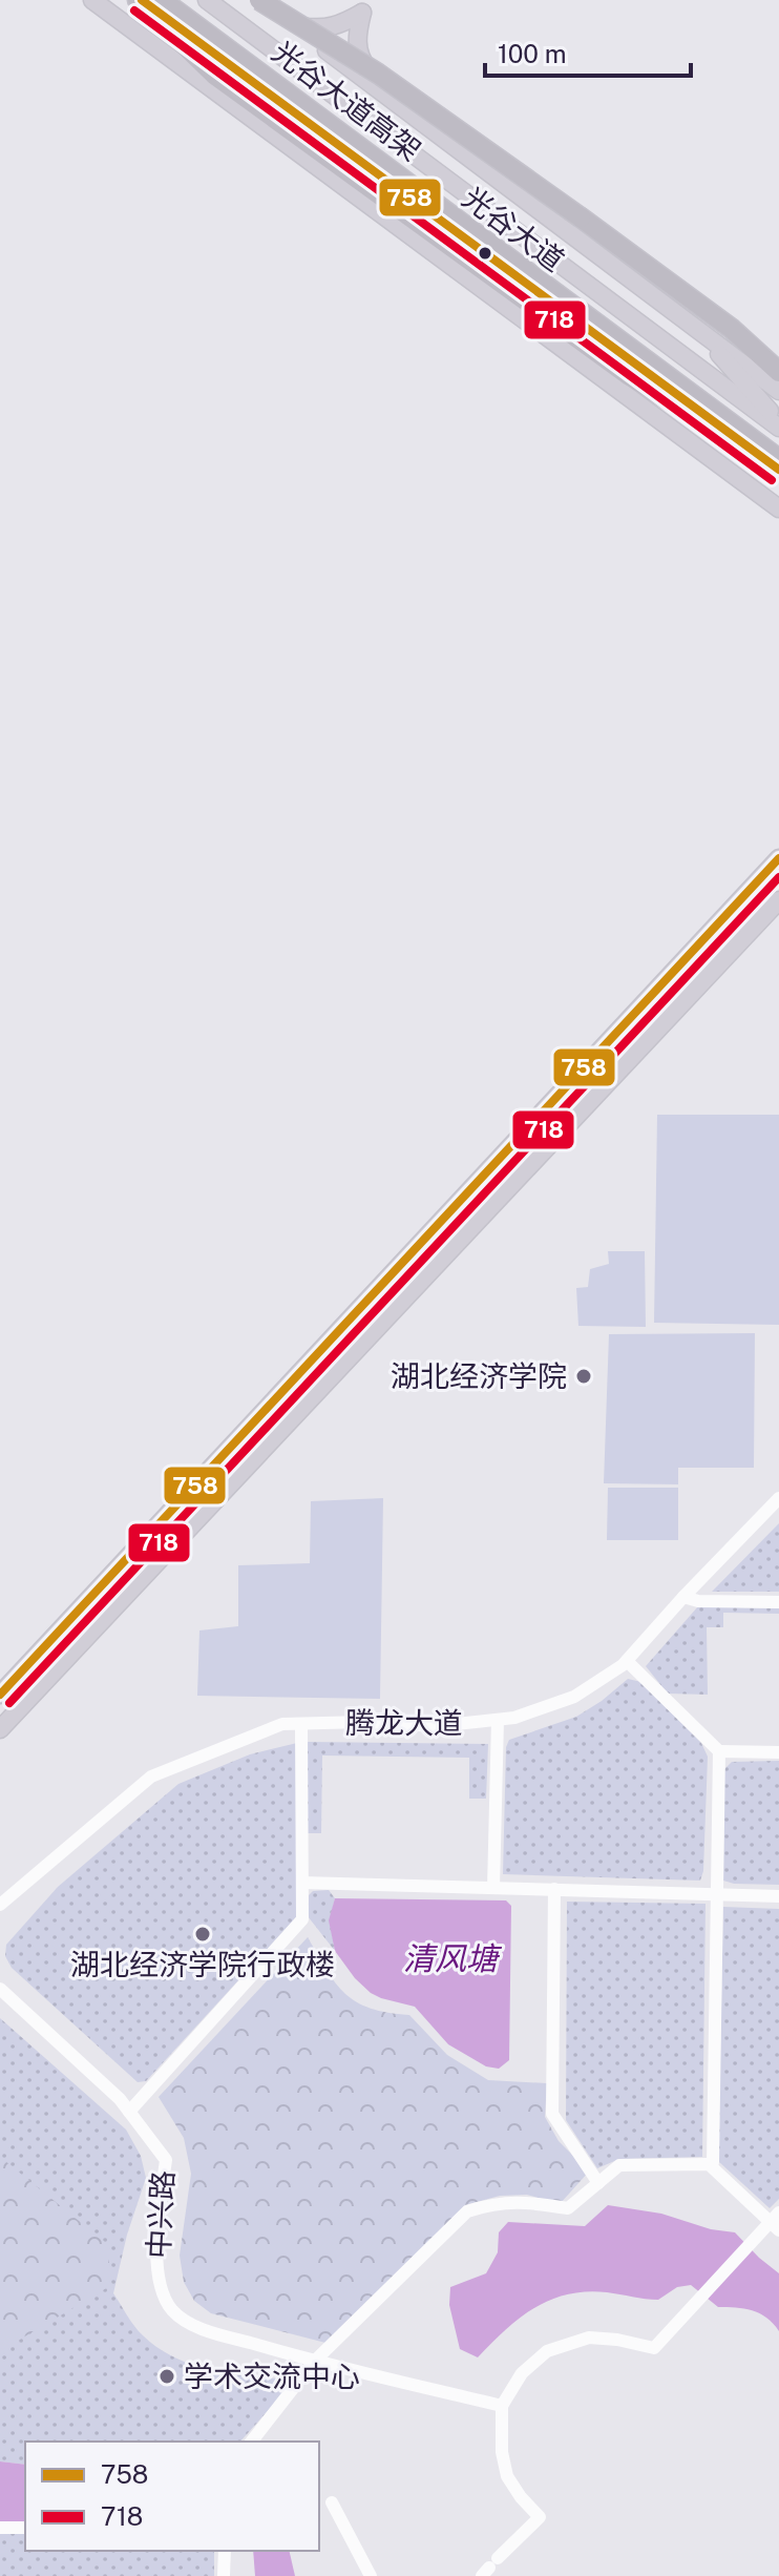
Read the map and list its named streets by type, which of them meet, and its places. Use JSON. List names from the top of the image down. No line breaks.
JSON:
{"streets":{"highway":["光谷大道高架"],"main road":["光谷大道"],"street":["腾龙大道","中兴路"]},"crossings":[["光谷大道高架","光谷大道"]],"water":["清风塘"],"places":["湖北经济学院","湖北经济学院行政楼","学术交流中心"],"lines":["transit line 758","transit line 718"],"legend":["758","718"],"scale_bar":"100 m"}
